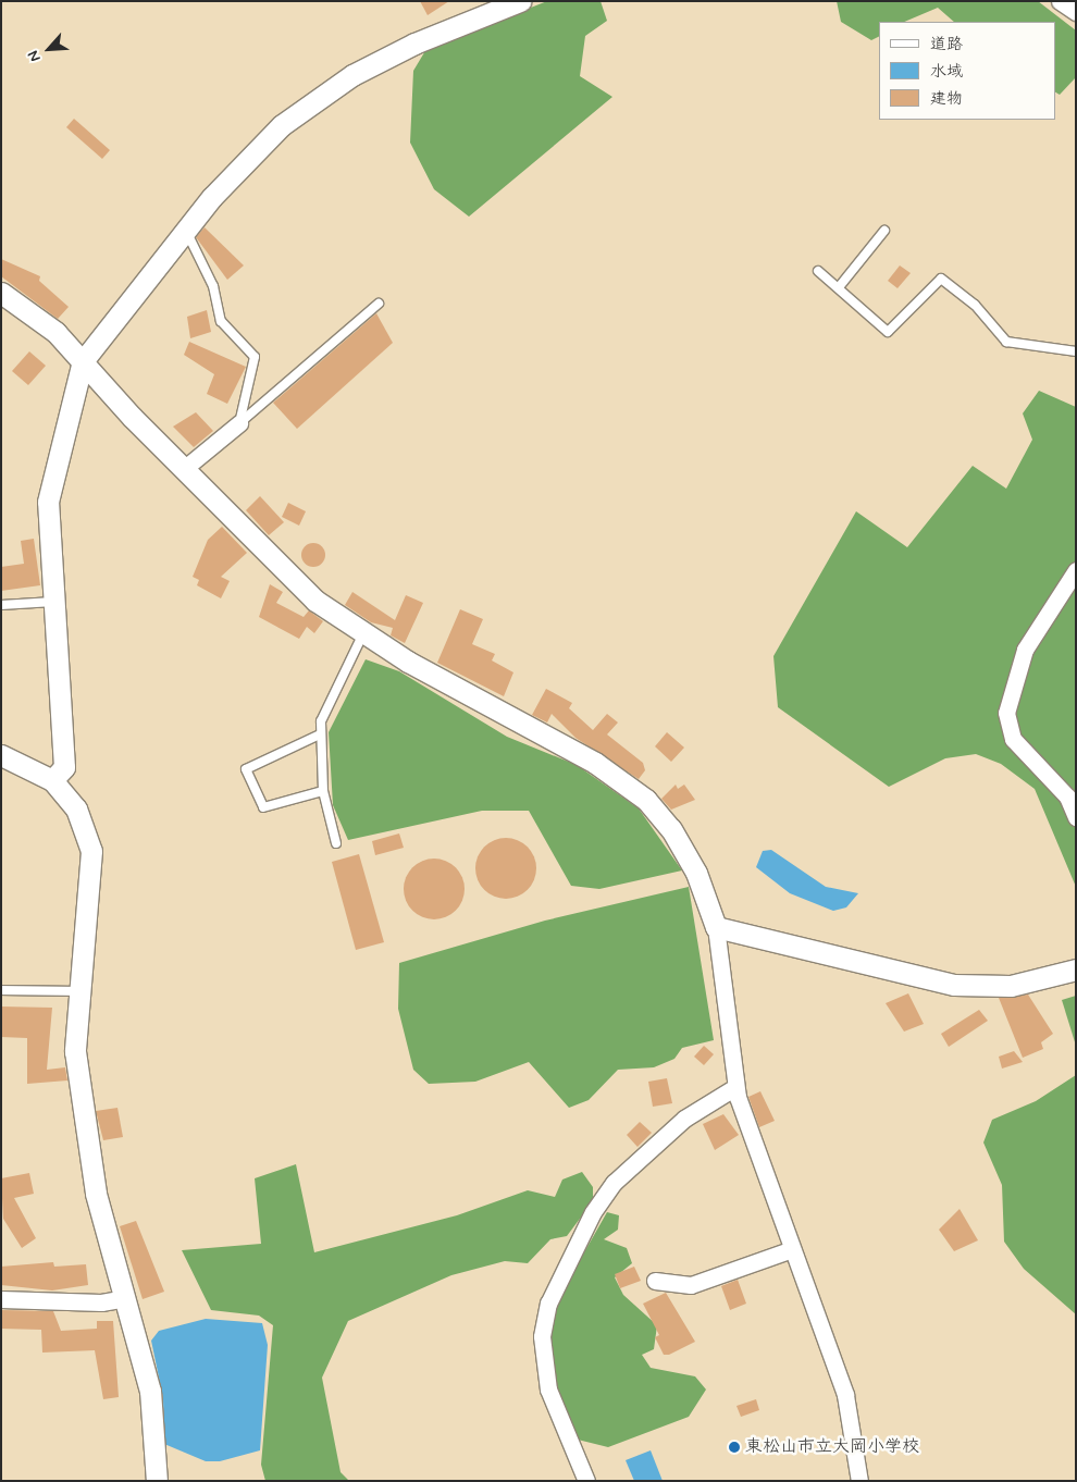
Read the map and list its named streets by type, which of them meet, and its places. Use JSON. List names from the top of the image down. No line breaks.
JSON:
{"places":["東松山市立大岡小学校"],"legend":["道路","水域","建物"],"north":"bottom left"}
